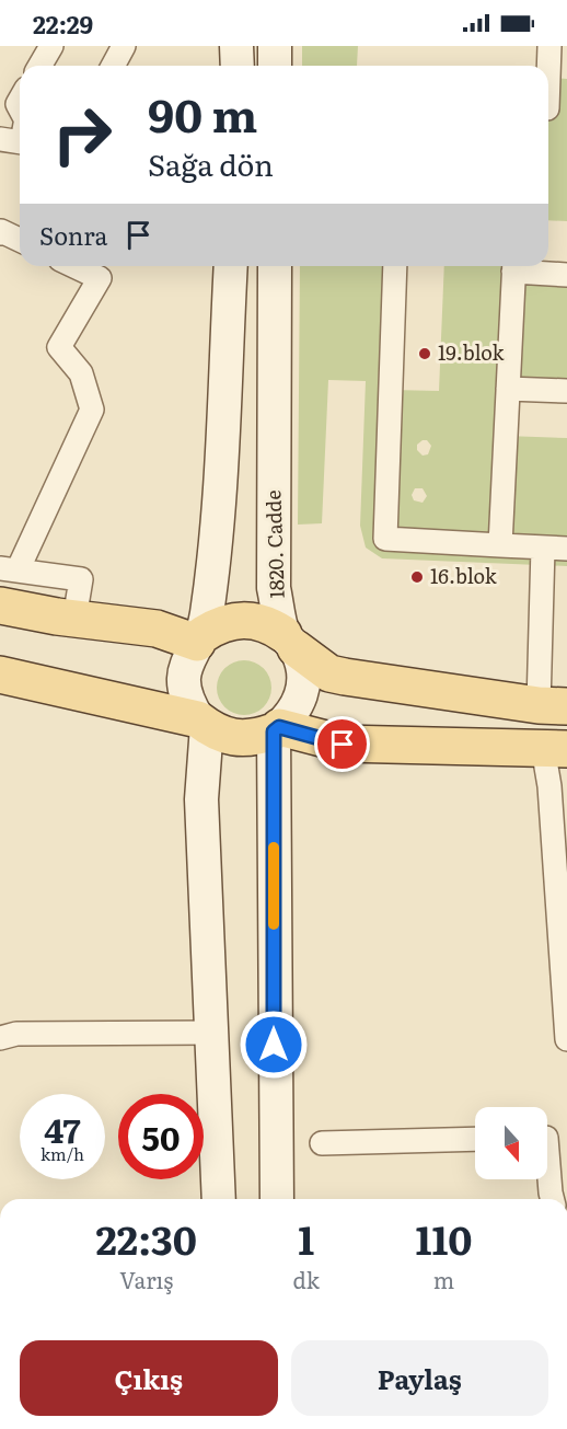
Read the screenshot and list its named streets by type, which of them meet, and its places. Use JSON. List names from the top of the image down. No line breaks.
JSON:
{"streets":{"main road":["1820. Cadde"]},"places":["19.blok","16.blok"],"north":"bottom","page":{"status":"22:29","turn":["90 m","Sağa dön"],"then":"Sonra","speed":"47 km/h","limit":"50","eta":["22:30","Varış","1","dk","110","m"],"buttons":["Çıkış","Paylaş"]}}
